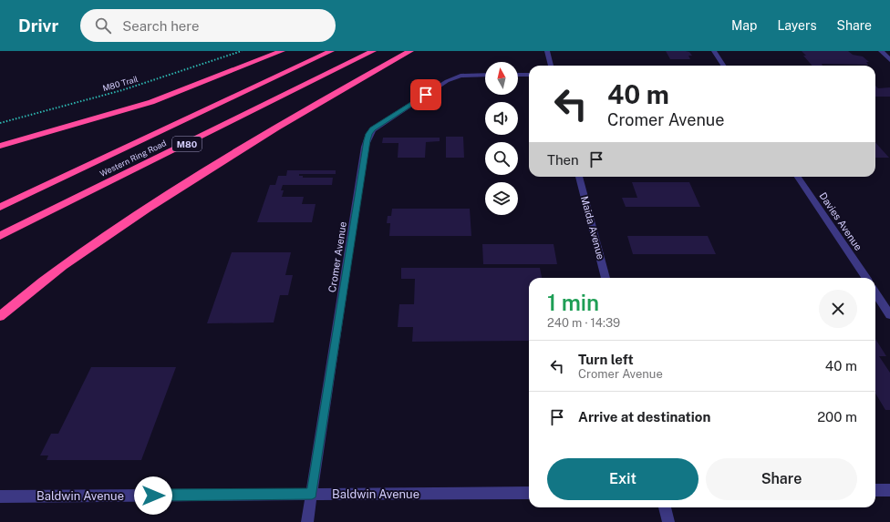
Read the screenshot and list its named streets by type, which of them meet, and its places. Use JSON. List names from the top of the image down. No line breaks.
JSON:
{"streets":{"highway":["M80","Western Ring Road"],"street":["Davies Avenue","Maida Avenue","Cromer Avenue","Baldwin Avenue"],"path":["M80 Trail"]},"crossings":[["Cromer Avenue","Baldwin Avenue"]],"north":"top","page":{"header":"Drivr","search":"Search here","nav":["Map","Layers","Share"],"turn":["40 m","Cromer Avenue"],"then":"Then","heading":["1 min","240 m · 14:39"],"list":[{"name":"Turn left","note":"Cromer Avenue","value":"40 m"},{"name":"Arrive at destination","value":"200 m"}],"buttons":["Exit","Share"]}}
